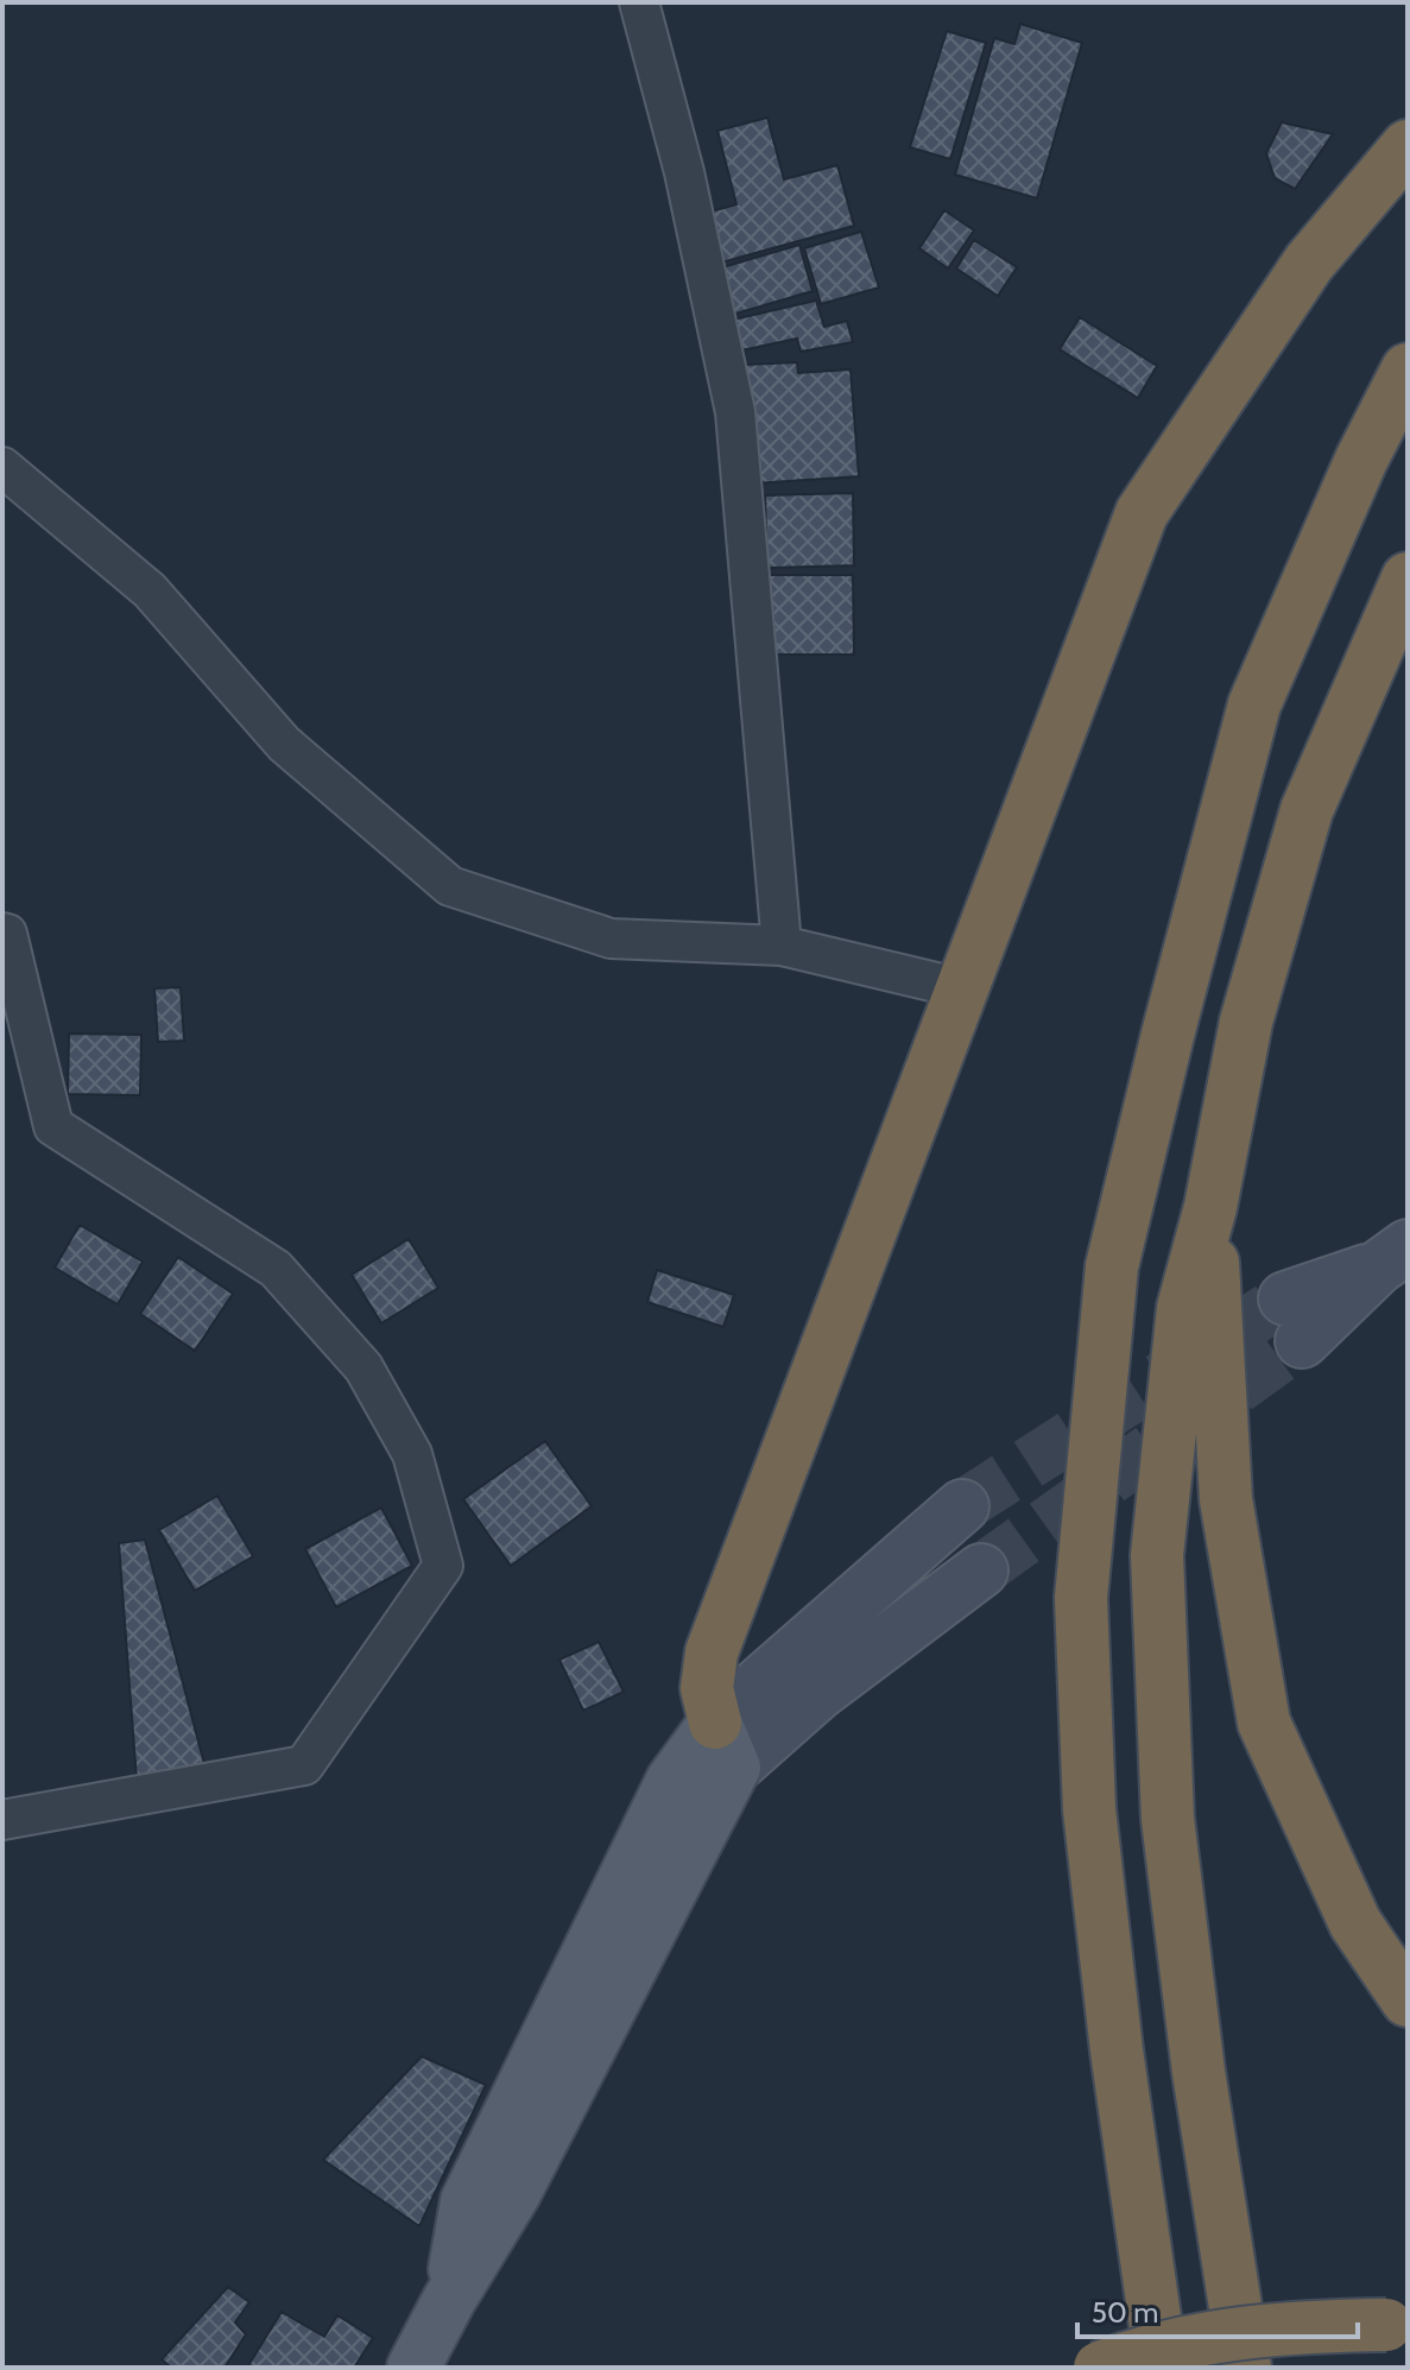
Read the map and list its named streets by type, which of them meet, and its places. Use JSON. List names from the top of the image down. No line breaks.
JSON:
{"scale_bar":"50 m"}
